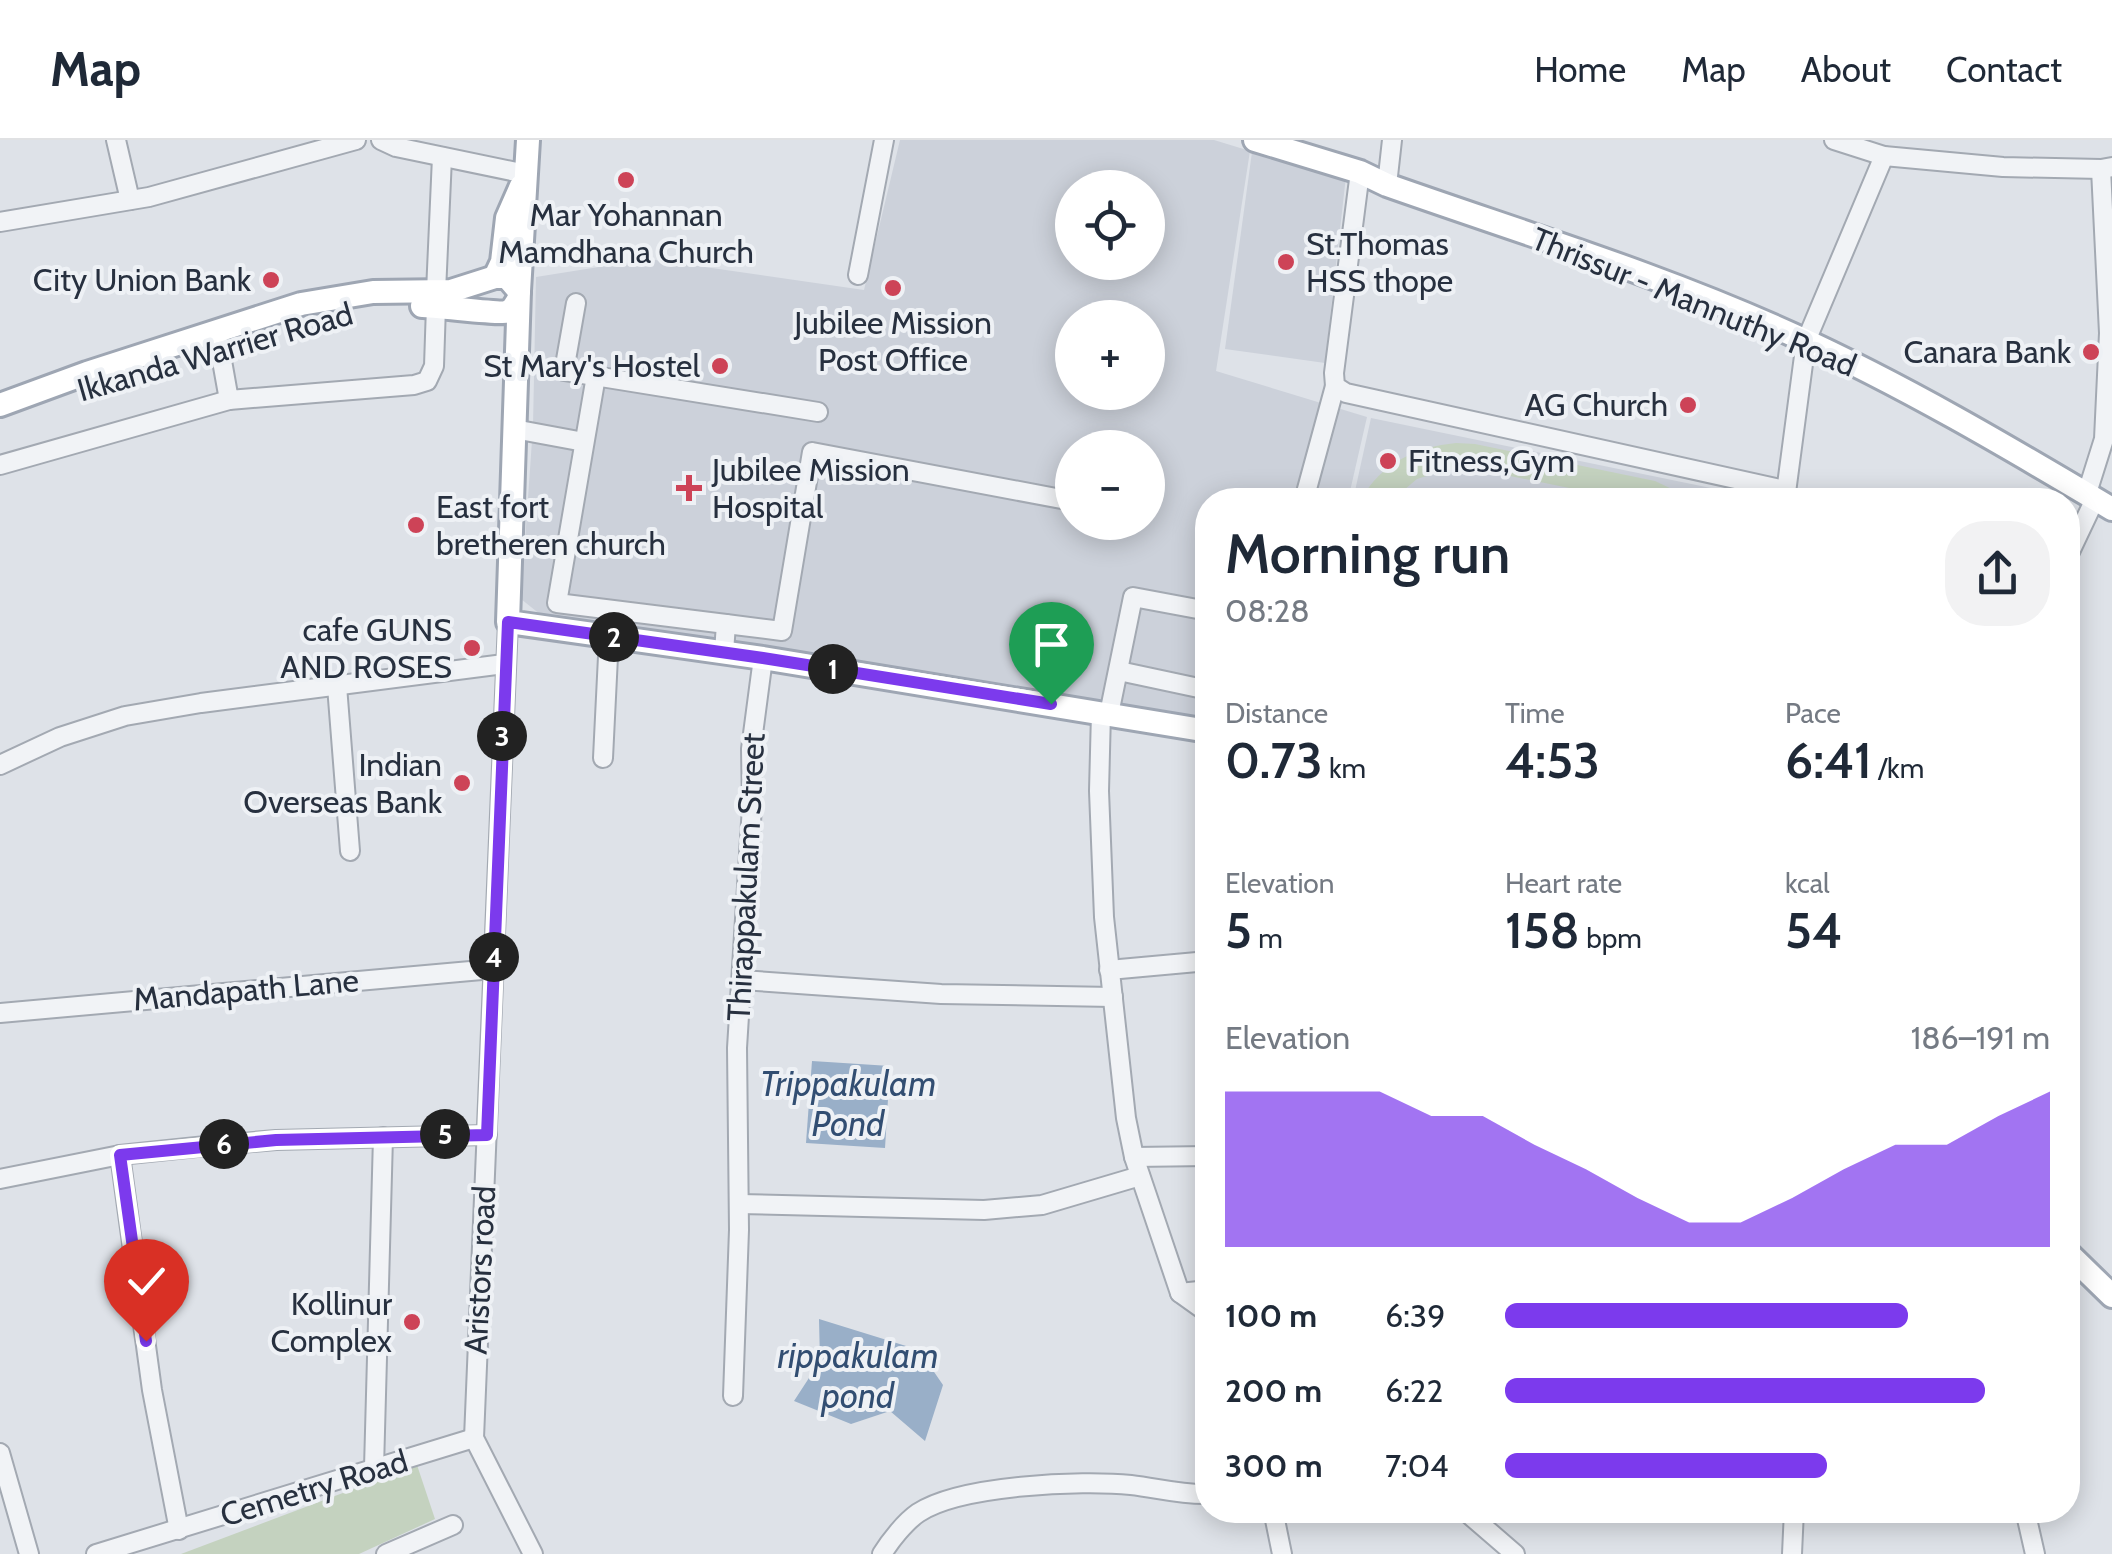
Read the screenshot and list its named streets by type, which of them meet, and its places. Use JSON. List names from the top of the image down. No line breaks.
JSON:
{"streets":{"main road":["Thrissur - Mannuthy Road","Ikkanda Warrier Road"],"street":["Thirappakulam Street","Mandapath Lane","Aristors road","Cemetry Road"]},"crossings":[["Mandapath Lane","Aristors road"],["Aristors road","Cemetry Road"]],"water":["Trippakulam Pond","rippakulam pond"],"places":{"other":["Mar Yohannan Mamdhana Church","St.Thomas HSS thope","City Union Bank","Jubilee Mission Post Office","Canara Bank","St Mary's Hostel","AG Church","Fitness,Gym","East fort bretheren church","cafe GUNS AND ROSES","Indian Overseas Bank","Kollinur Complex"],"health":["Jubilee Mission Hospital"]},"page":{"header":"Map","nav":["Home","Map","About","Contact"],"map_buttons":["+","−"],"heading":["Morning run","08:28"],"pins":["2","1","3","4","5","6"],"stats":[["Distance","0.73 km"],["Time","4:53"],["Pace","6:41 /km"],["Elevation","5 m"],["Heart rate","158 bpm"],["kcal","54"]],"chart":["Elevation","186–191 m"],"list":[{"name":"100 m","note":"6:39"},{"name":"200 m","note":"6:22"},{"name":"300 m","note":"7:04"}]}}
